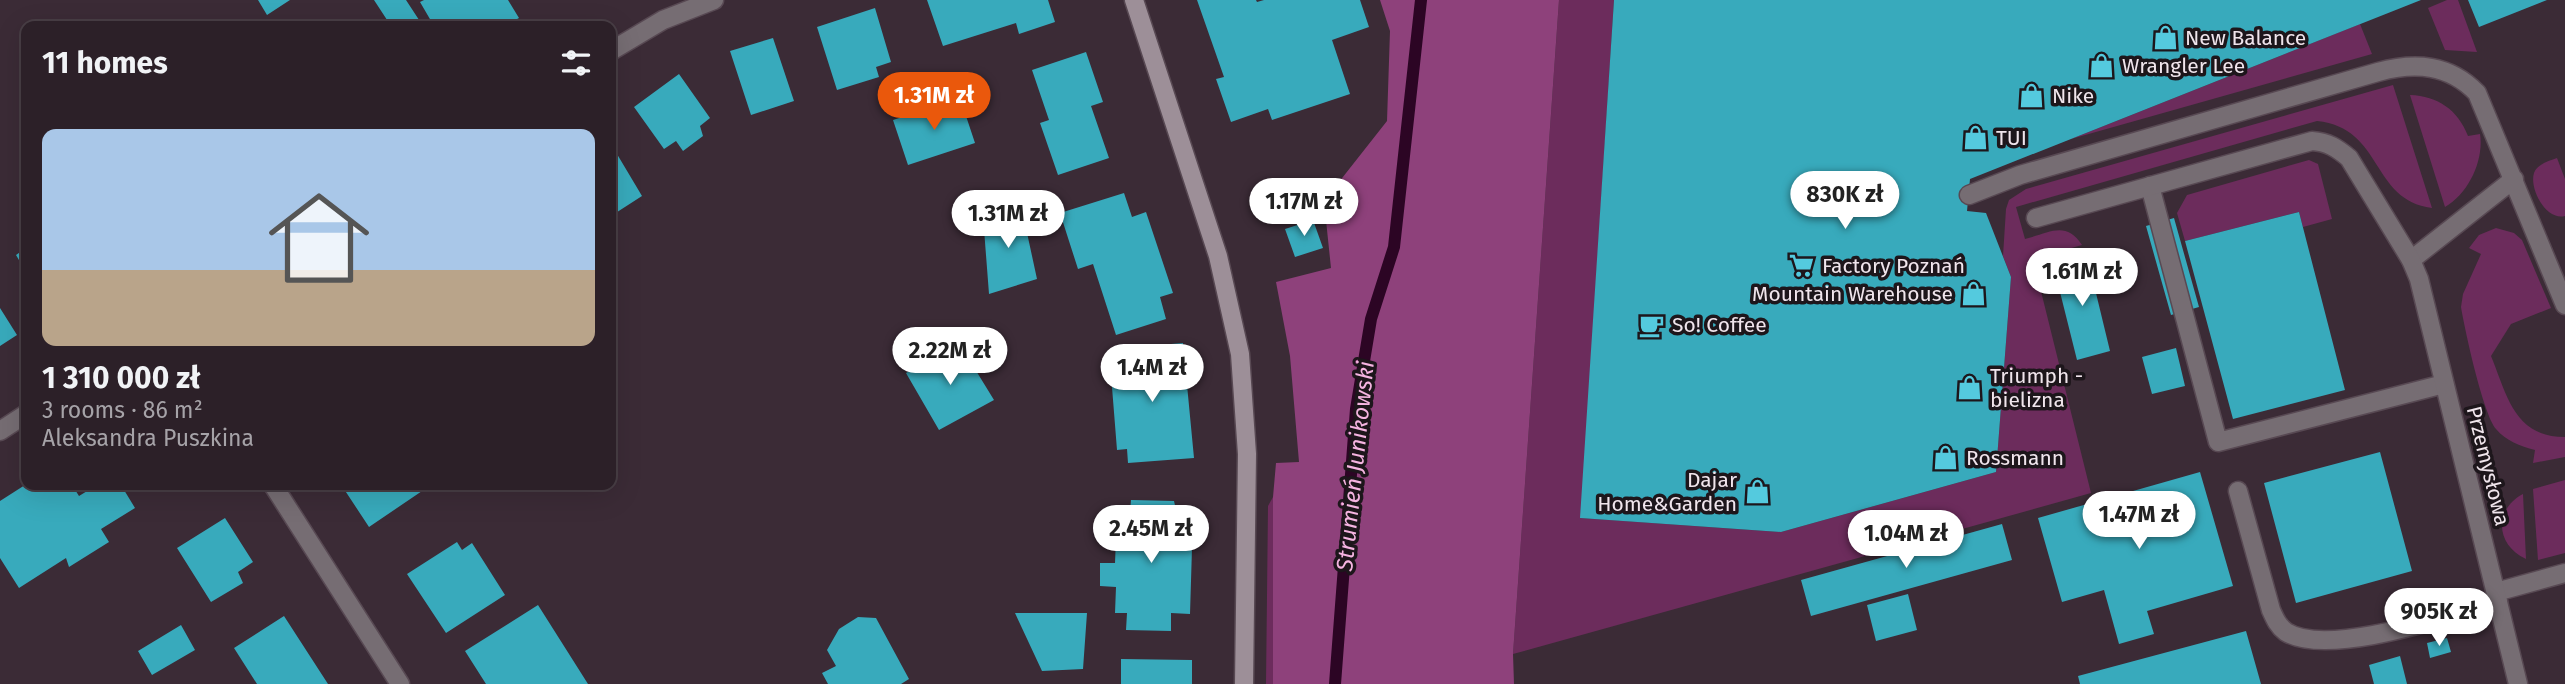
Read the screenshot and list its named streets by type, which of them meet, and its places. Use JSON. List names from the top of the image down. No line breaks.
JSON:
{"streets":{"street":["Przemysłowa"]},"water":["Strumień Junikowski"],"places":{"shop":["New Balance","Wrangler Lee","Nike","TUI","Mountain Warehouse","Triumph - bielizna","Rossmann","Dajar Home&Garden"],"supermarket":["Factory Poznań"],"cafe":["So! Coffee"]},"page":{"heading":"11 homes","price":["1.31M zł","830K zł","1.17M zł","1.31M zł","1.61M zł","2.22M zł","1.4M zł","1.47M zł","2.45M zł","1.04M zł","905K zł"],"list":[{"name":"1 310 000 zł","note":"3 rooms · 86 m² · Aleksandra Puszkina"}]}}
